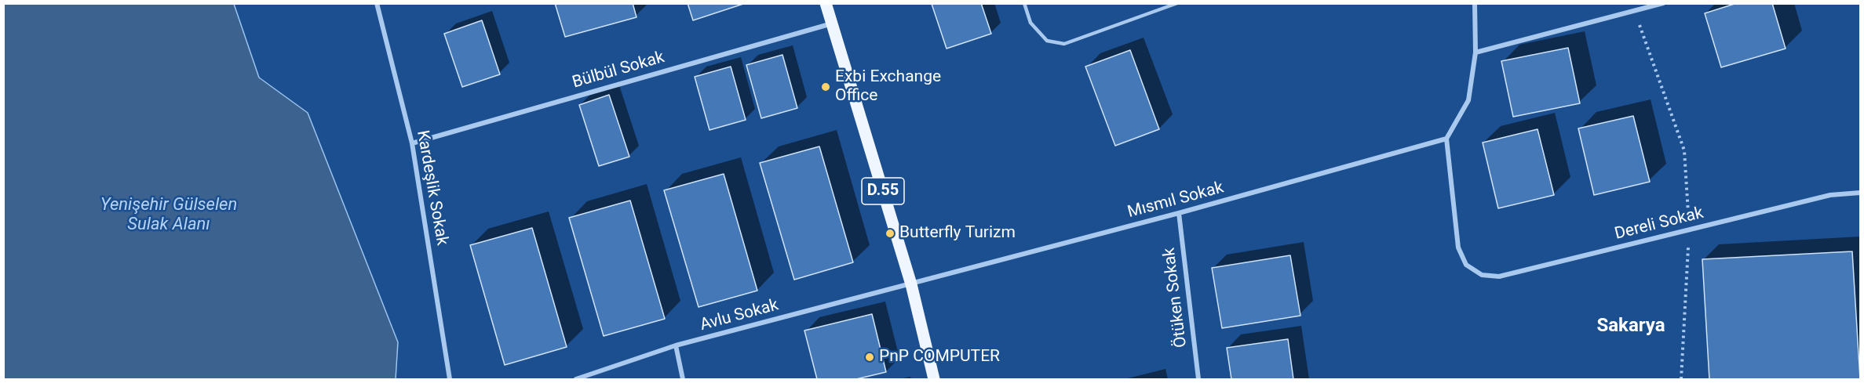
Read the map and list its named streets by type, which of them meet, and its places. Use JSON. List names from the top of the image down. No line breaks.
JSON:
{"streets":{"main road":["D.55"],"street":["Bülbül Sokak","Kardeşlik Sokak","Mısmıl Sokak","Dereli Sokak","Ötüken Sokak","Avlu Sokak"]},"crossings":[["Bülbül Sokak","Kardeşlik Sokak"],["Bülbül Sokak","D.55"],["D.55","Mısmıl Sokak"],["D.55","Avlu Sokak"],["Mısmıl Sokak","Dereli Sokak"],["Mısmıl Sokak","Ötüken Sokak"],["Mısmıl Sokak","Avlu Sokak"]],"districts":["Sakarya"],"water":["Yenişehir Gülselen Sulak Alanı"],"places":["Exbi Exchange Office","Butterfly Turizm","PnP COMPUTER"]}
